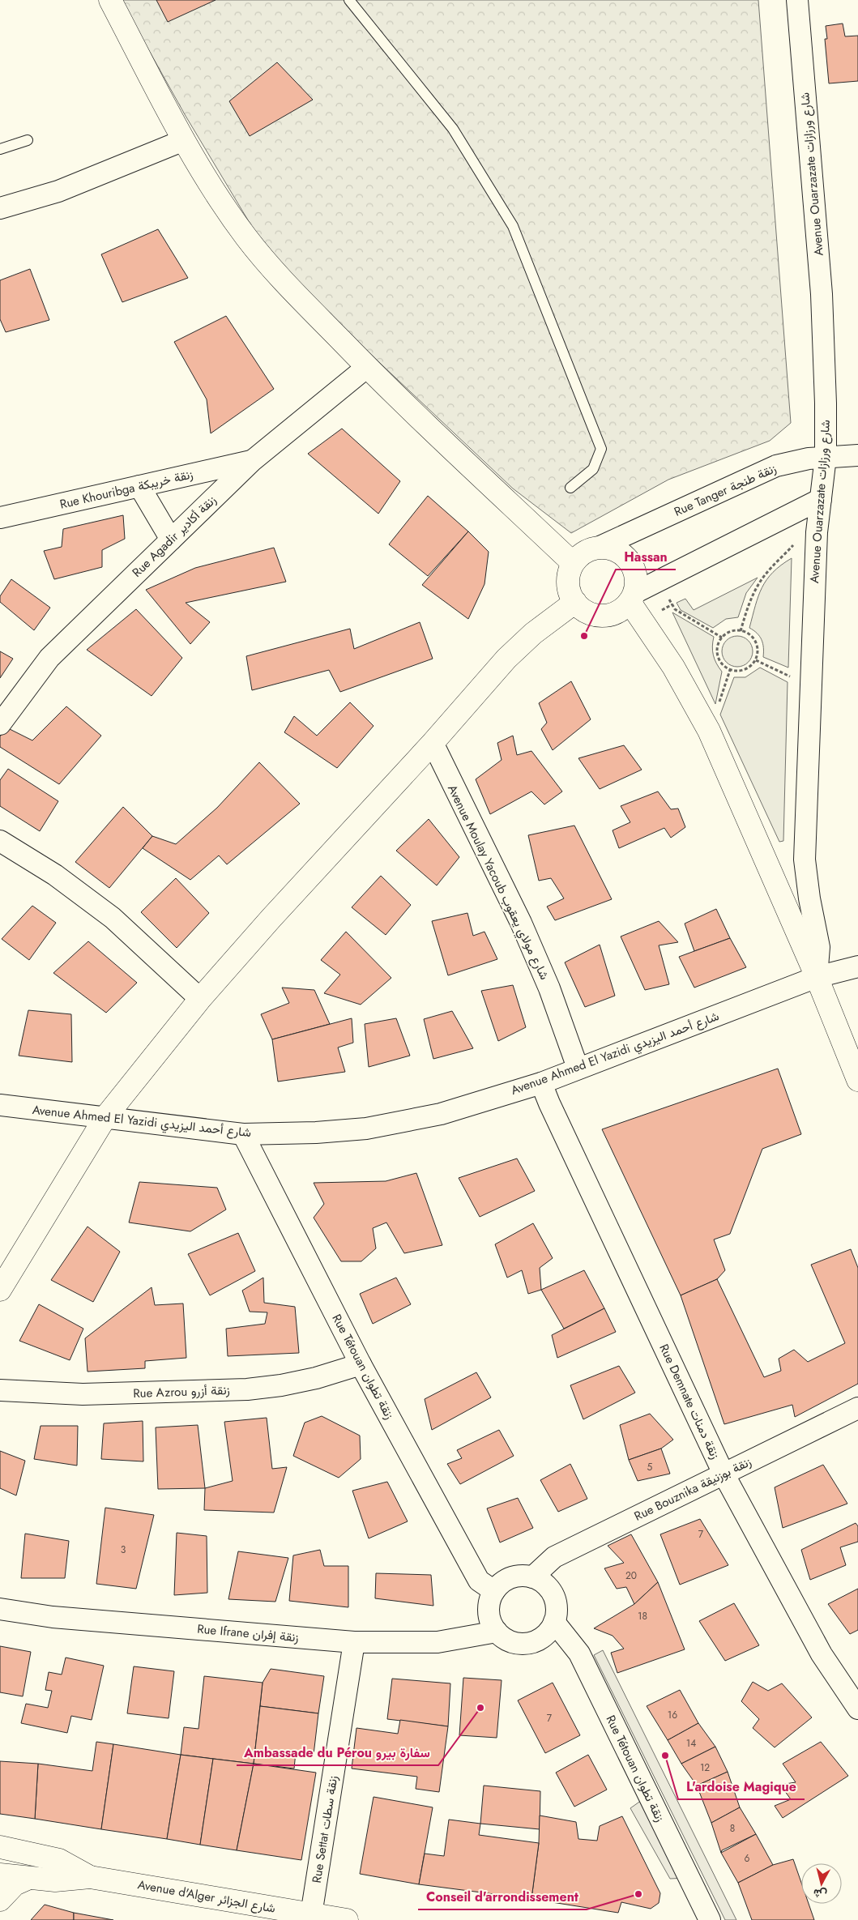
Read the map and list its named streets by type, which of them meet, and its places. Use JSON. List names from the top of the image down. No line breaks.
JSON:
{"streets":{"street":["Avenue Ouarzazate شارع ورزازات","Rue Khouribga زنقة خريبكة","Rue Tanger زنقة طنجة","Rue Agadir زنقة أكادير","Avenue Moulay Yacoub شارع مولاي يعقوب","Avenue Ahmed El Yazidi شارع أحمد اليزيدي","Rue Tétouan زنقة تطوان","Rue Azrou زنقة أزرو","Rue Demnate زنقة دمنات","Rue Bouznika زنقة بوزنيقة","Rue Ifrane زنقة إفران","Rue Settat زنقة سطات","Avenue d'Alger شارع الجزائر"]},"crossings":[["Avenue Ouarzazate شارع ورزازات","Rue Tanger زنقة طنجة"],["Avenue Ouarzazate شارع ورزازات","Avenue Ahmed El Yazidi شارع أحمد اليزيدي"],["Rue Khouribga زنقة خريبكة","Rue Agadir زنقة أكادير"],["Avenue Moulay Yacoub شارع مولاي يعقوب","Avenue Ahmed El Yazidi شارع أحمد اليزيدي"],["Avenue Ahmed El Yazidi شارع أحمد اليزيدي","Rue Tétouan زنقة تطوان"],["Avenue Ahmed El Yazidi شارع أحمد اليزيدي","Rue Demnate زنقة دمنات"],["Rue Tétouan زنقة تطوان","Rue Azrou زنقة أزرو"],["Rue Tétouan زنقة تطوان","Rue Bouznika زنقة بوزنيقة"],["Rue Tétouan زنقة تطوان","Rue Ifrane زنقة إفران"],["Rue Demnate زنقة دمنات","Rue Bouznika زنقة بوزنيقة"],["Rue Bouznika زنقة بوزنيقة","Rue Ifrane زنقة إفران"],["Rue Ifrane زنقة إفران","Rue Settat زنقة سطات"],["Rue Settat زنقة سطات","Avenue d'Alger شارع الجزائر"]],"places":["Hassan","Ambassade du Pérou سفارة بيرو","L'ardoise Magique","Conseil d'arrondissement"],"house_numbers":["5","7","3","20","18","16","7","14","12","8","6"],"north":"bottom"}
